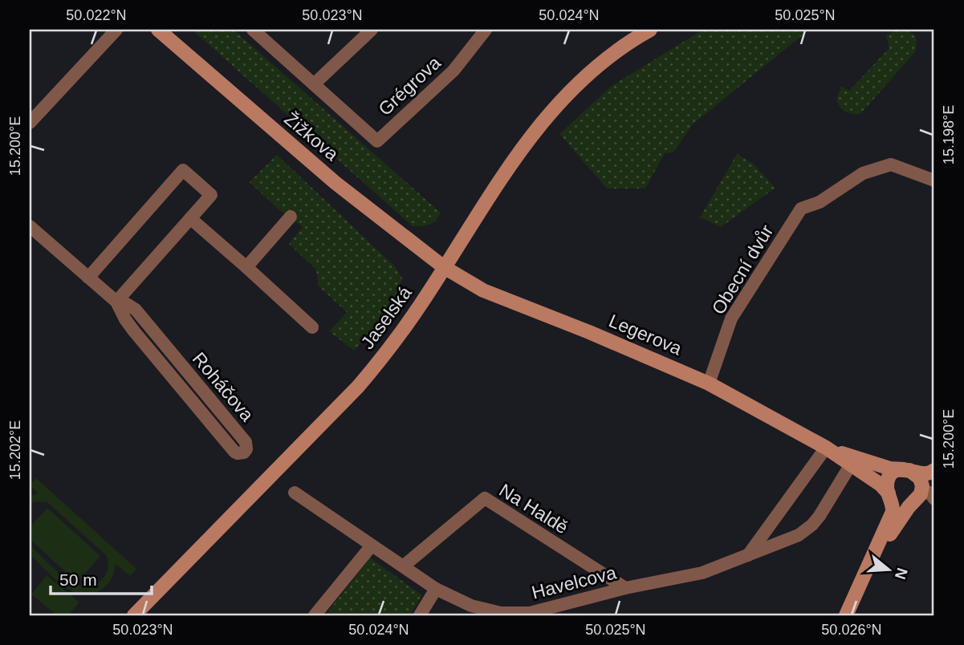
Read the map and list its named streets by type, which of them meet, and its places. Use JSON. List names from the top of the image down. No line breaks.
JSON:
{"streets":{"street":["Grégrova","Žižkova","Obecní dvůr","Jaselská","Legerova","Roháčova","Na Haldě","Havelcova"]},"crossings":[["Žižkova","Jaselská"],["Žižkova","Legerova"],["Obecní dvůr","Legerova"],["Jaselská","Legerova"],["Legerova","Havelcova"],["Na Haldě","Havelcova"]],"scale_bar":"50 m","north":"right","coordinates":["50.022°N","50.023°N","50.024°N","50.025°N","15.198°E","15.200°E","15.202°E","50.026°N"]}
